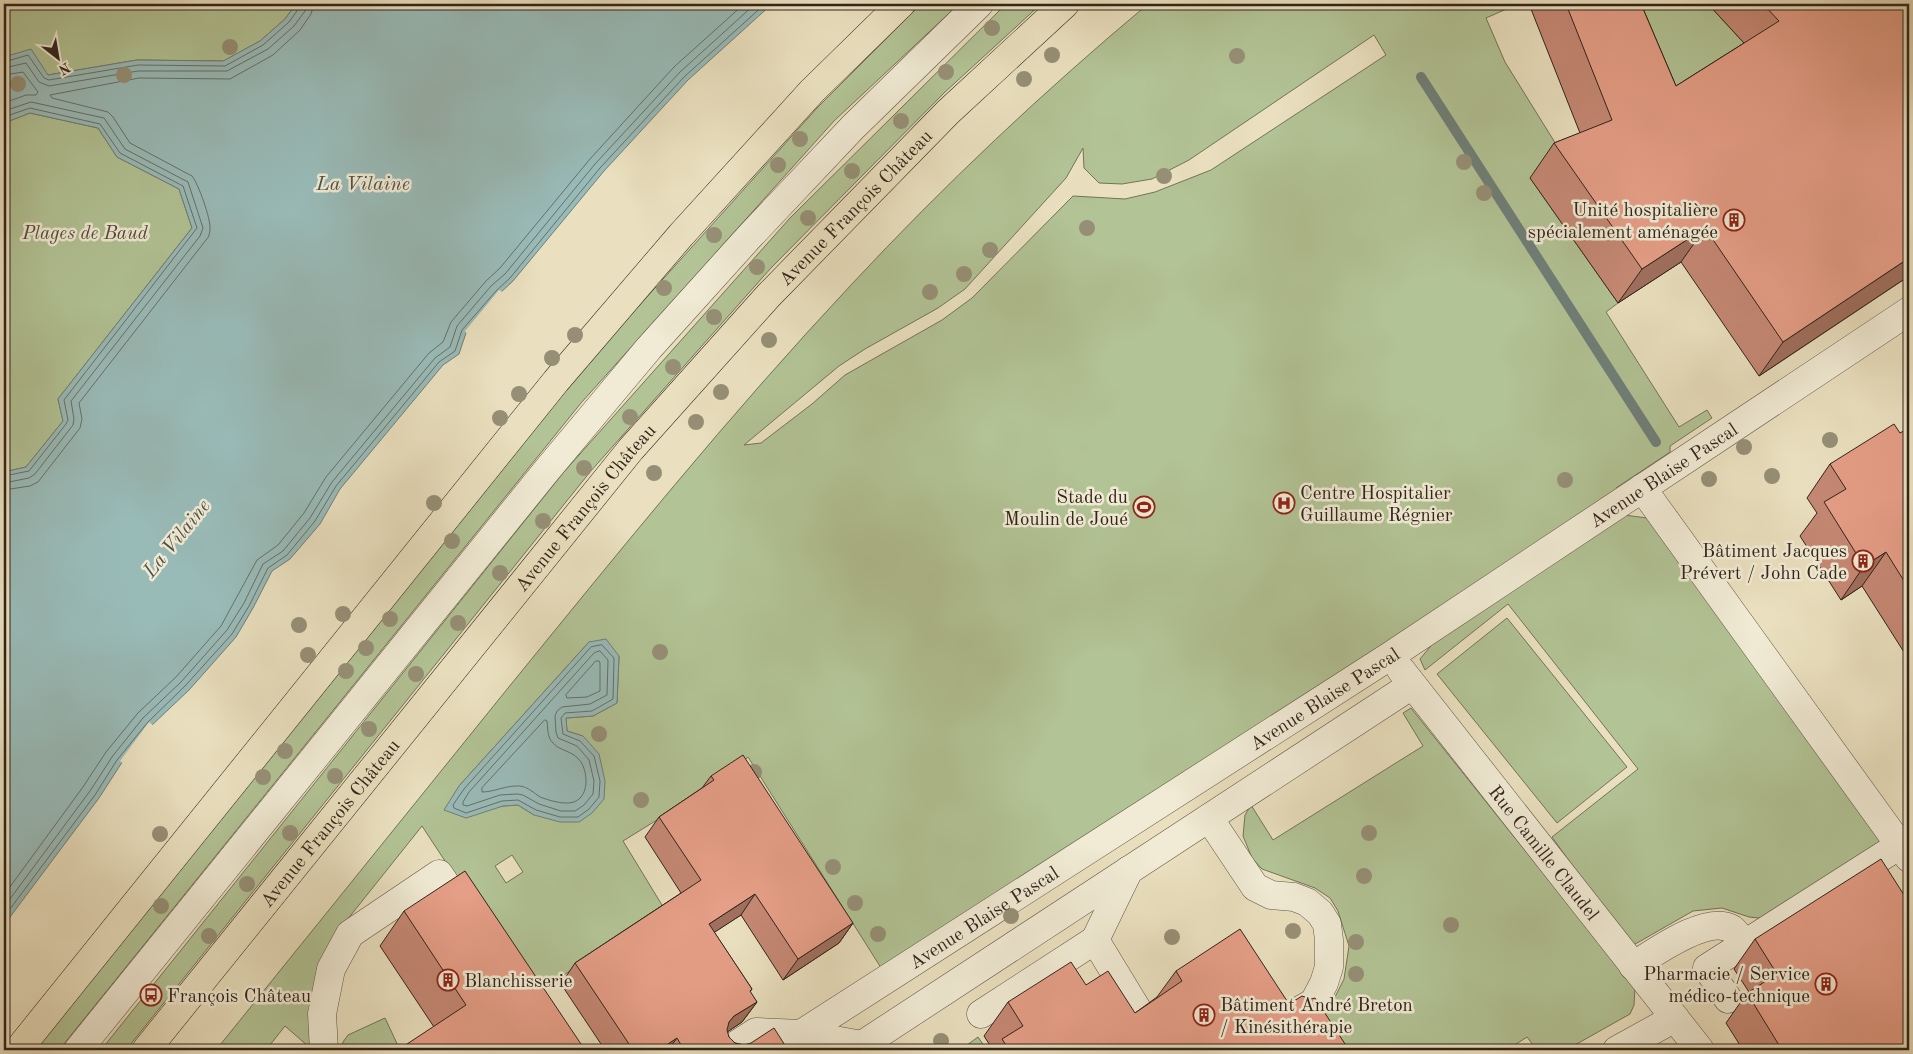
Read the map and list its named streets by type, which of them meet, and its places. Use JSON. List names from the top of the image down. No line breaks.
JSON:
{"streets":{"main road":["Avenue François Château"],"lane":["Avenue Blaise Pascal","Rue Camille Claudel"]},"crossings":[["Avenue Blaise Pascal","Rue Camille Claudel"]],"water":["La Vilaine"],"parks":["Plages de Baud"],"places":{"building":["Unité hospitalière spécialement aménagée","Bâtiment Jacques Prévert / John Cade","Blanchisserie","Pharmacie / Service médico-technique","Bâtiment André Breton / Kinésithérapie"],"hospital":["Centre Hospitalier Guillaume Régnier"],"sports":["Stade du Moulin de Joué"],"bus stop":["François Château"]},"north":"bottom right"}
